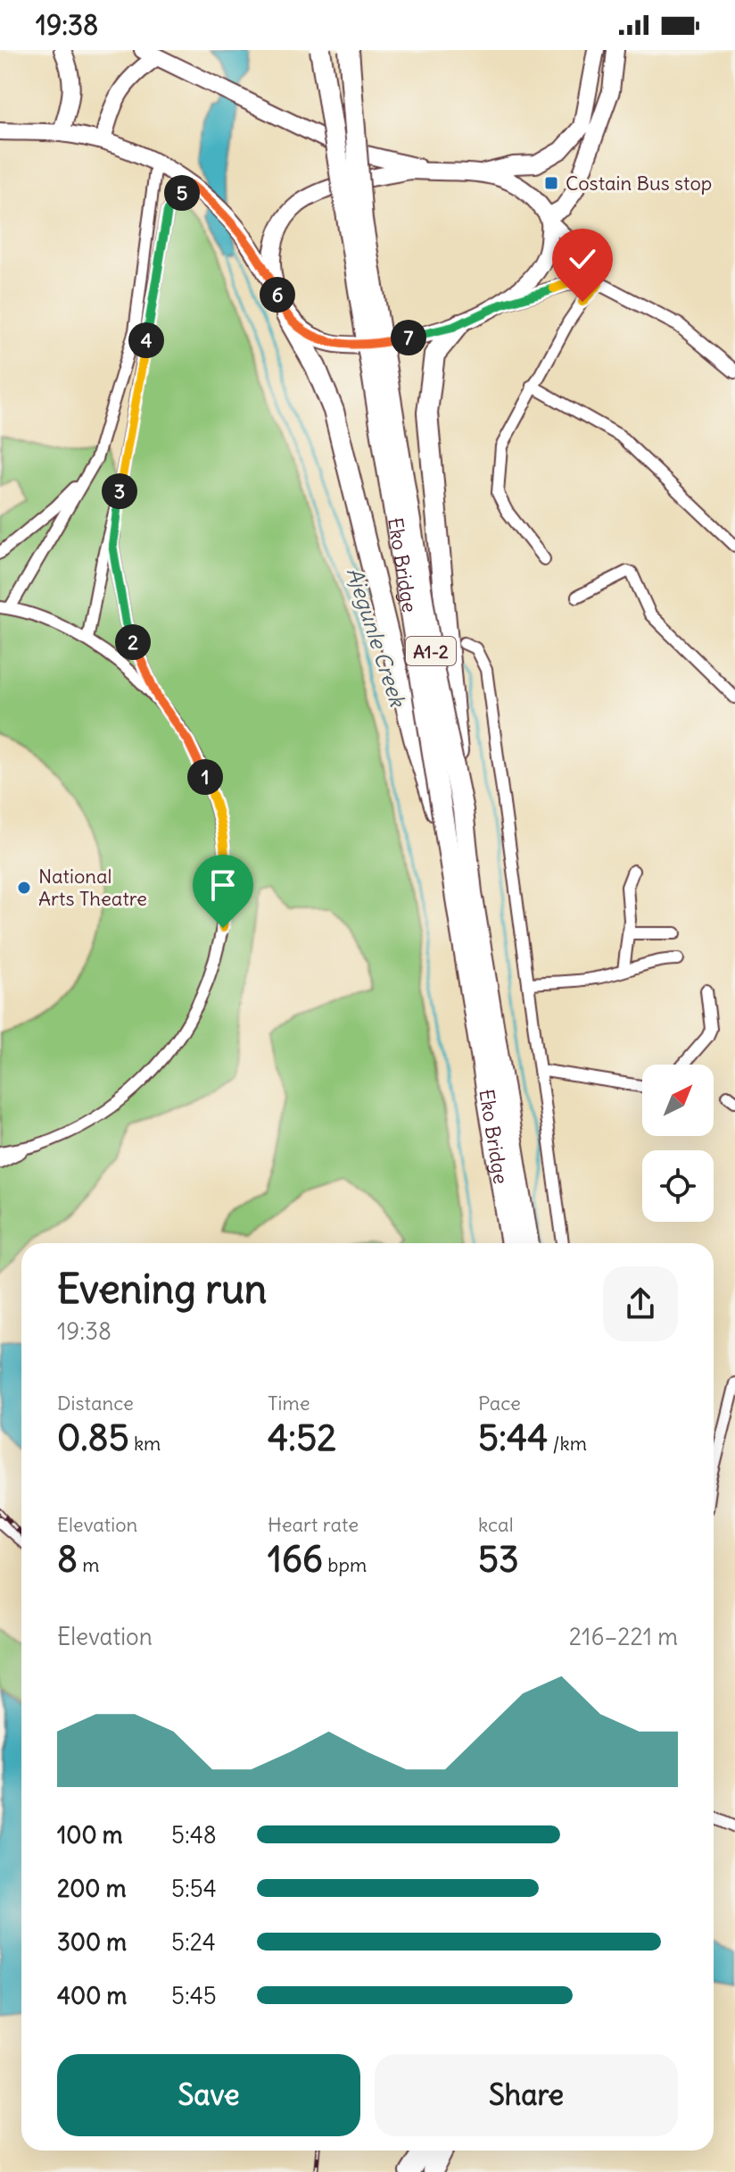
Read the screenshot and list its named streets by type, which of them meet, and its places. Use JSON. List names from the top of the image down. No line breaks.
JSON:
{"streets":{"highway":["Eko Bridge","A1-2"]},"water":["Ajegunle Creek"],"places":{"transit":["Costain Bus stop"],"other":["National Arts Theatre"]},"north":"top right","page":{"status":"19:38","pins":["5","6","7","4","3","2","1"],"heading":["Evening run","19:38"],"stats":[["Distance","0.85 km"],["Time","4:52"],["Pace","5:44 /km"],["Elevation","8 m"],["Heart rate","166 bpm"],["kcal","53"]],"chart":["Elevation","216–221 m"],"list":[{"name":"100 m","note":"5:48"},{"name":"200 m","note":"5:54"},{"name":"300 m","note":"5:24"},{"name":"400 m","note":"5:45"}],"buttons":["Save","Share"]}}
